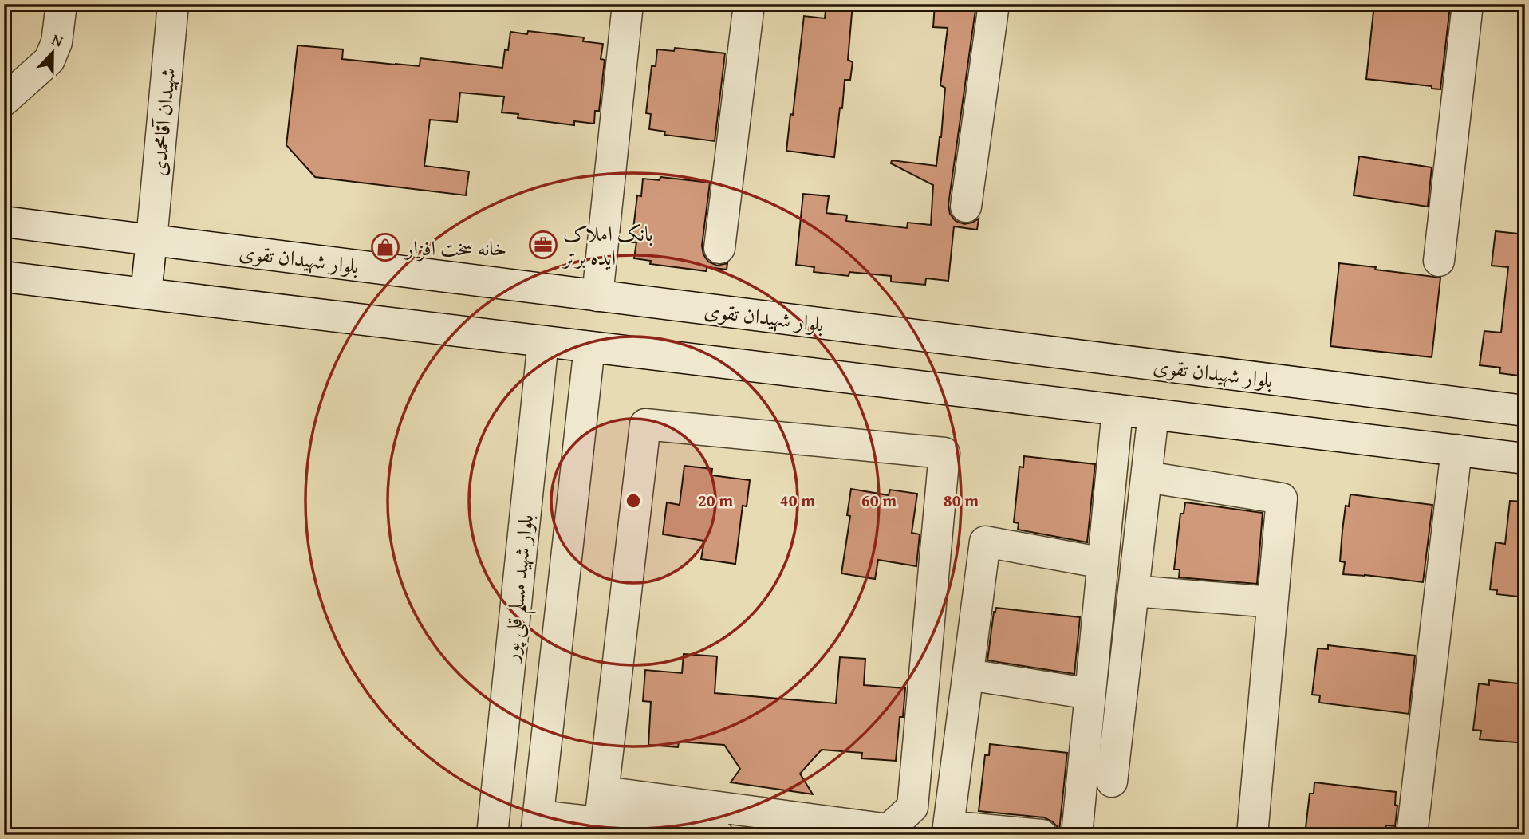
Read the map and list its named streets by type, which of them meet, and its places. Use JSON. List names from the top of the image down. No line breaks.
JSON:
{"streets":{"street":["شهیدان آقامحمدی","بلوار شهیدان تقوی","بلوار شهید مسلم قلی پور"]},"crossings":[["شهیدان آقامحمدی","بلوار شهیدان تقوی"]],"places":{"office":["بانک املاک ایده برتر"],"shop":["خانه سخت افزار"]},"north":"top","rings":["20 m","40 m","60 m","80 m"]}
